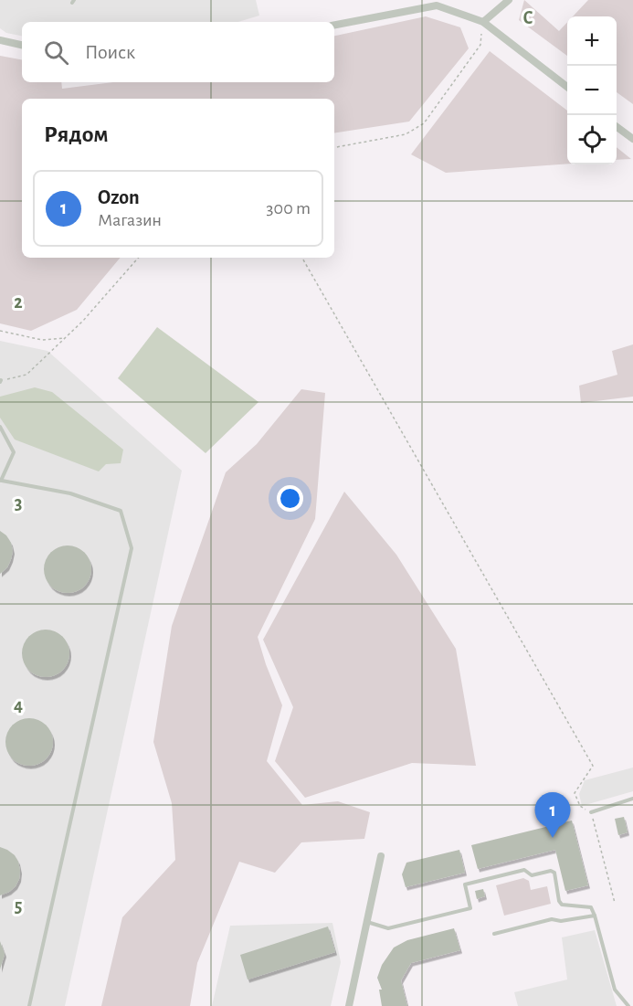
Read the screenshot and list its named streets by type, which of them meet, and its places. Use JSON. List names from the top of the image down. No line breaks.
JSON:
{"page":{"map_buttons":["+","−"],"search":"Поиск","heading":"Рядом","list":[{"mark":"1","name":"Ozon","note":"Магазин","value":"300 m"}],"pins":"1"},"grid":{"columns":["C"],"rows":["2","3","4","5"]}}
